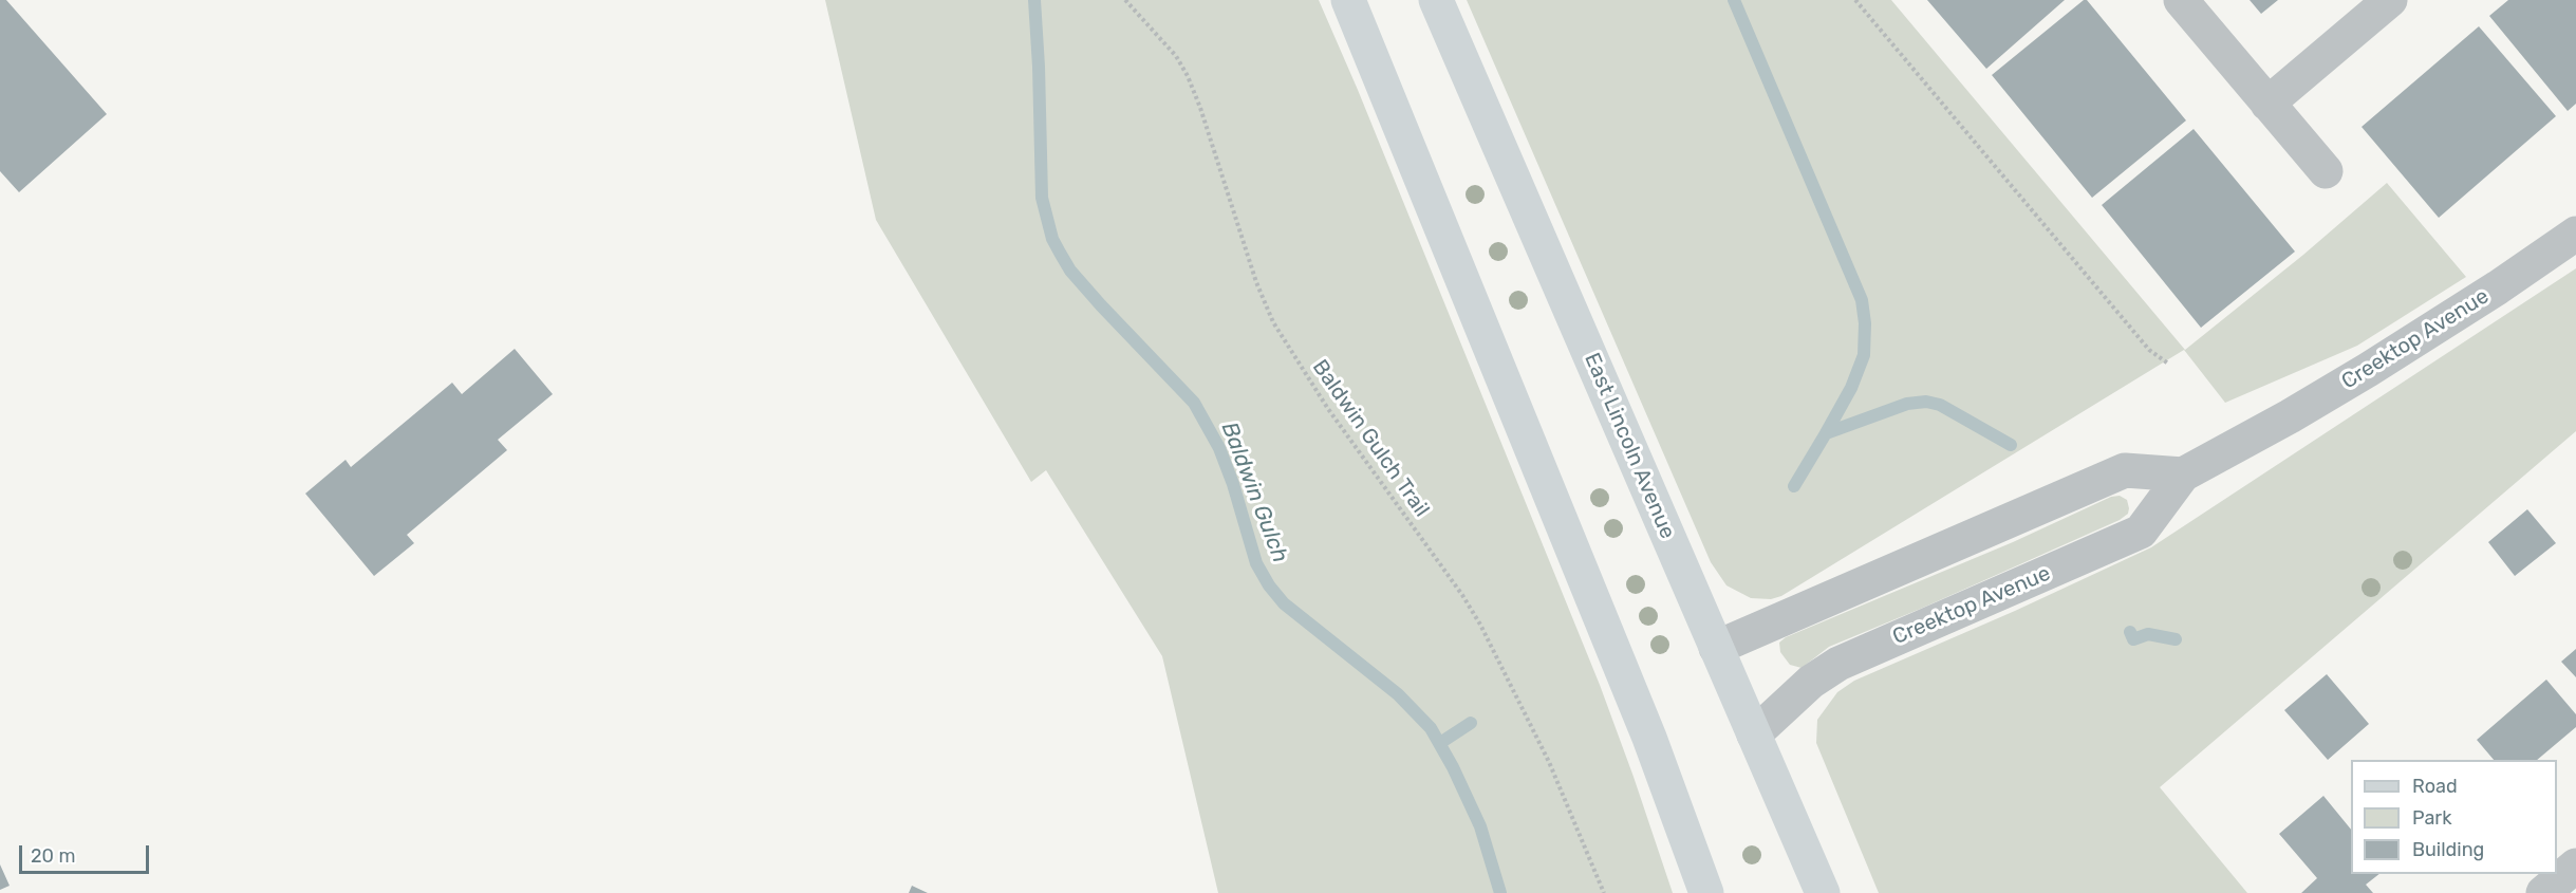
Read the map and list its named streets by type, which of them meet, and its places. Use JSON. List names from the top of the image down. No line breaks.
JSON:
{"streets":{"main road":["East Lincoln Avenue"],"street":["Creektop Avenue"],"path":["Baldwin Gulch Trail"]},"crossings":[["Creektop Avenue","East Lincoln Avenue"]],"water":["Baldwin Gulch"],"legend":["Road","Park","Building"],"scale_bar":"20 m"}
